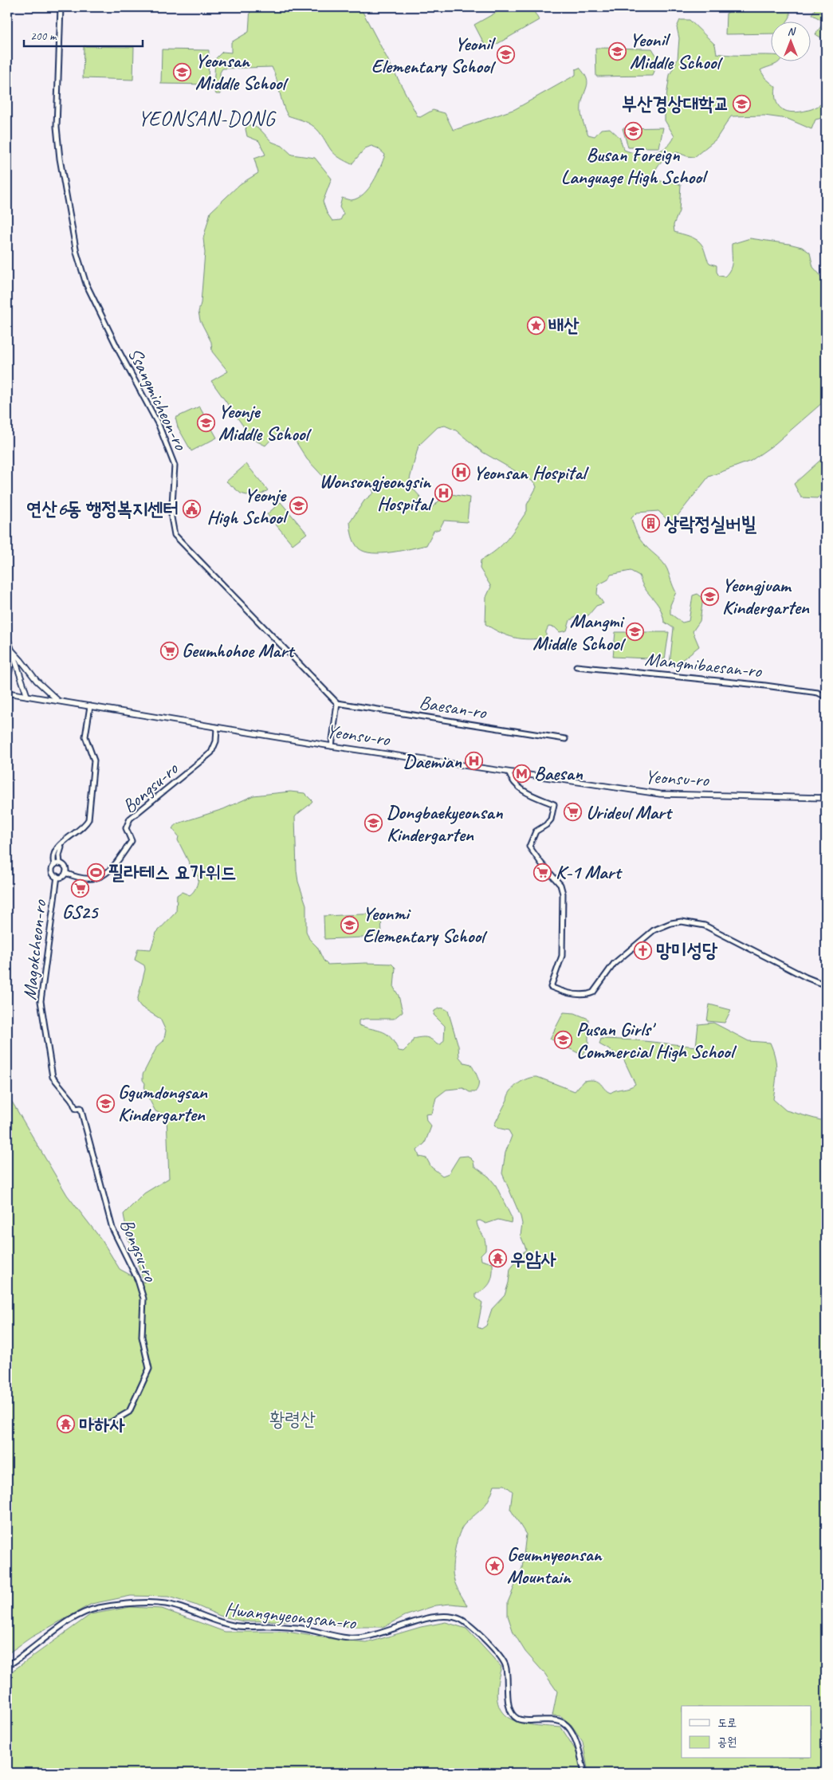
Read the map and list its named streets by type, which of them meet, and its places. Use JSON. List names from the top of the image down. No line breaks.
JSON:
{"streets":{"main road":["Yeonsu-ro"],"street":["Ssangmicheon-ro","Mangmibaesan-ro","Baesan-ro","Bongsu-ro","Magokcheon-ro","Hwangnyeongsan-ro"]},"crossings":[["Ssangmicheon-ro","Baesan-ro"],["Yeonsu-ro","Bongsu-ro"],["Bongsu-ro","Magokcheon-ro"]],"districts":["YEONSAN-DONG"],"parks":["황령산"],"places":{"school or university":["Yeonil Middle School","Yeonil Elementary School","Yeonsan Middle School","부산경상대학교","Busan Foreign Language High School","Yeonje Middle School","Yeonje High School","Yeongjuam Kindergarten","Mangmi Middle School","Dongbaekyeonsan Kindergarten","Yeonmi Elementary School","Pusan Girls' Commercial High School","Ggumdongsan Kindergarten"],"place":["배산","Geumnyeonsan Mountain"],"hospital":["Yeonsan Hospital","Wonsongjeongsin Hospital","Daemian"],"public building":["연산6동 행정복지센터"],"building":["상락정실버빌"],"supermarket":["Geumhohoe Mart","Urideul Mart","K-1 Mart","GS25"],"metro station":["Baesan"],"sports":["필라테스 요가위드"],"church":["망미성당"],"temple":["우암사","마하사"]},"legend":["도로","공원"],"scale_bar":"200 m","north":"top"}
